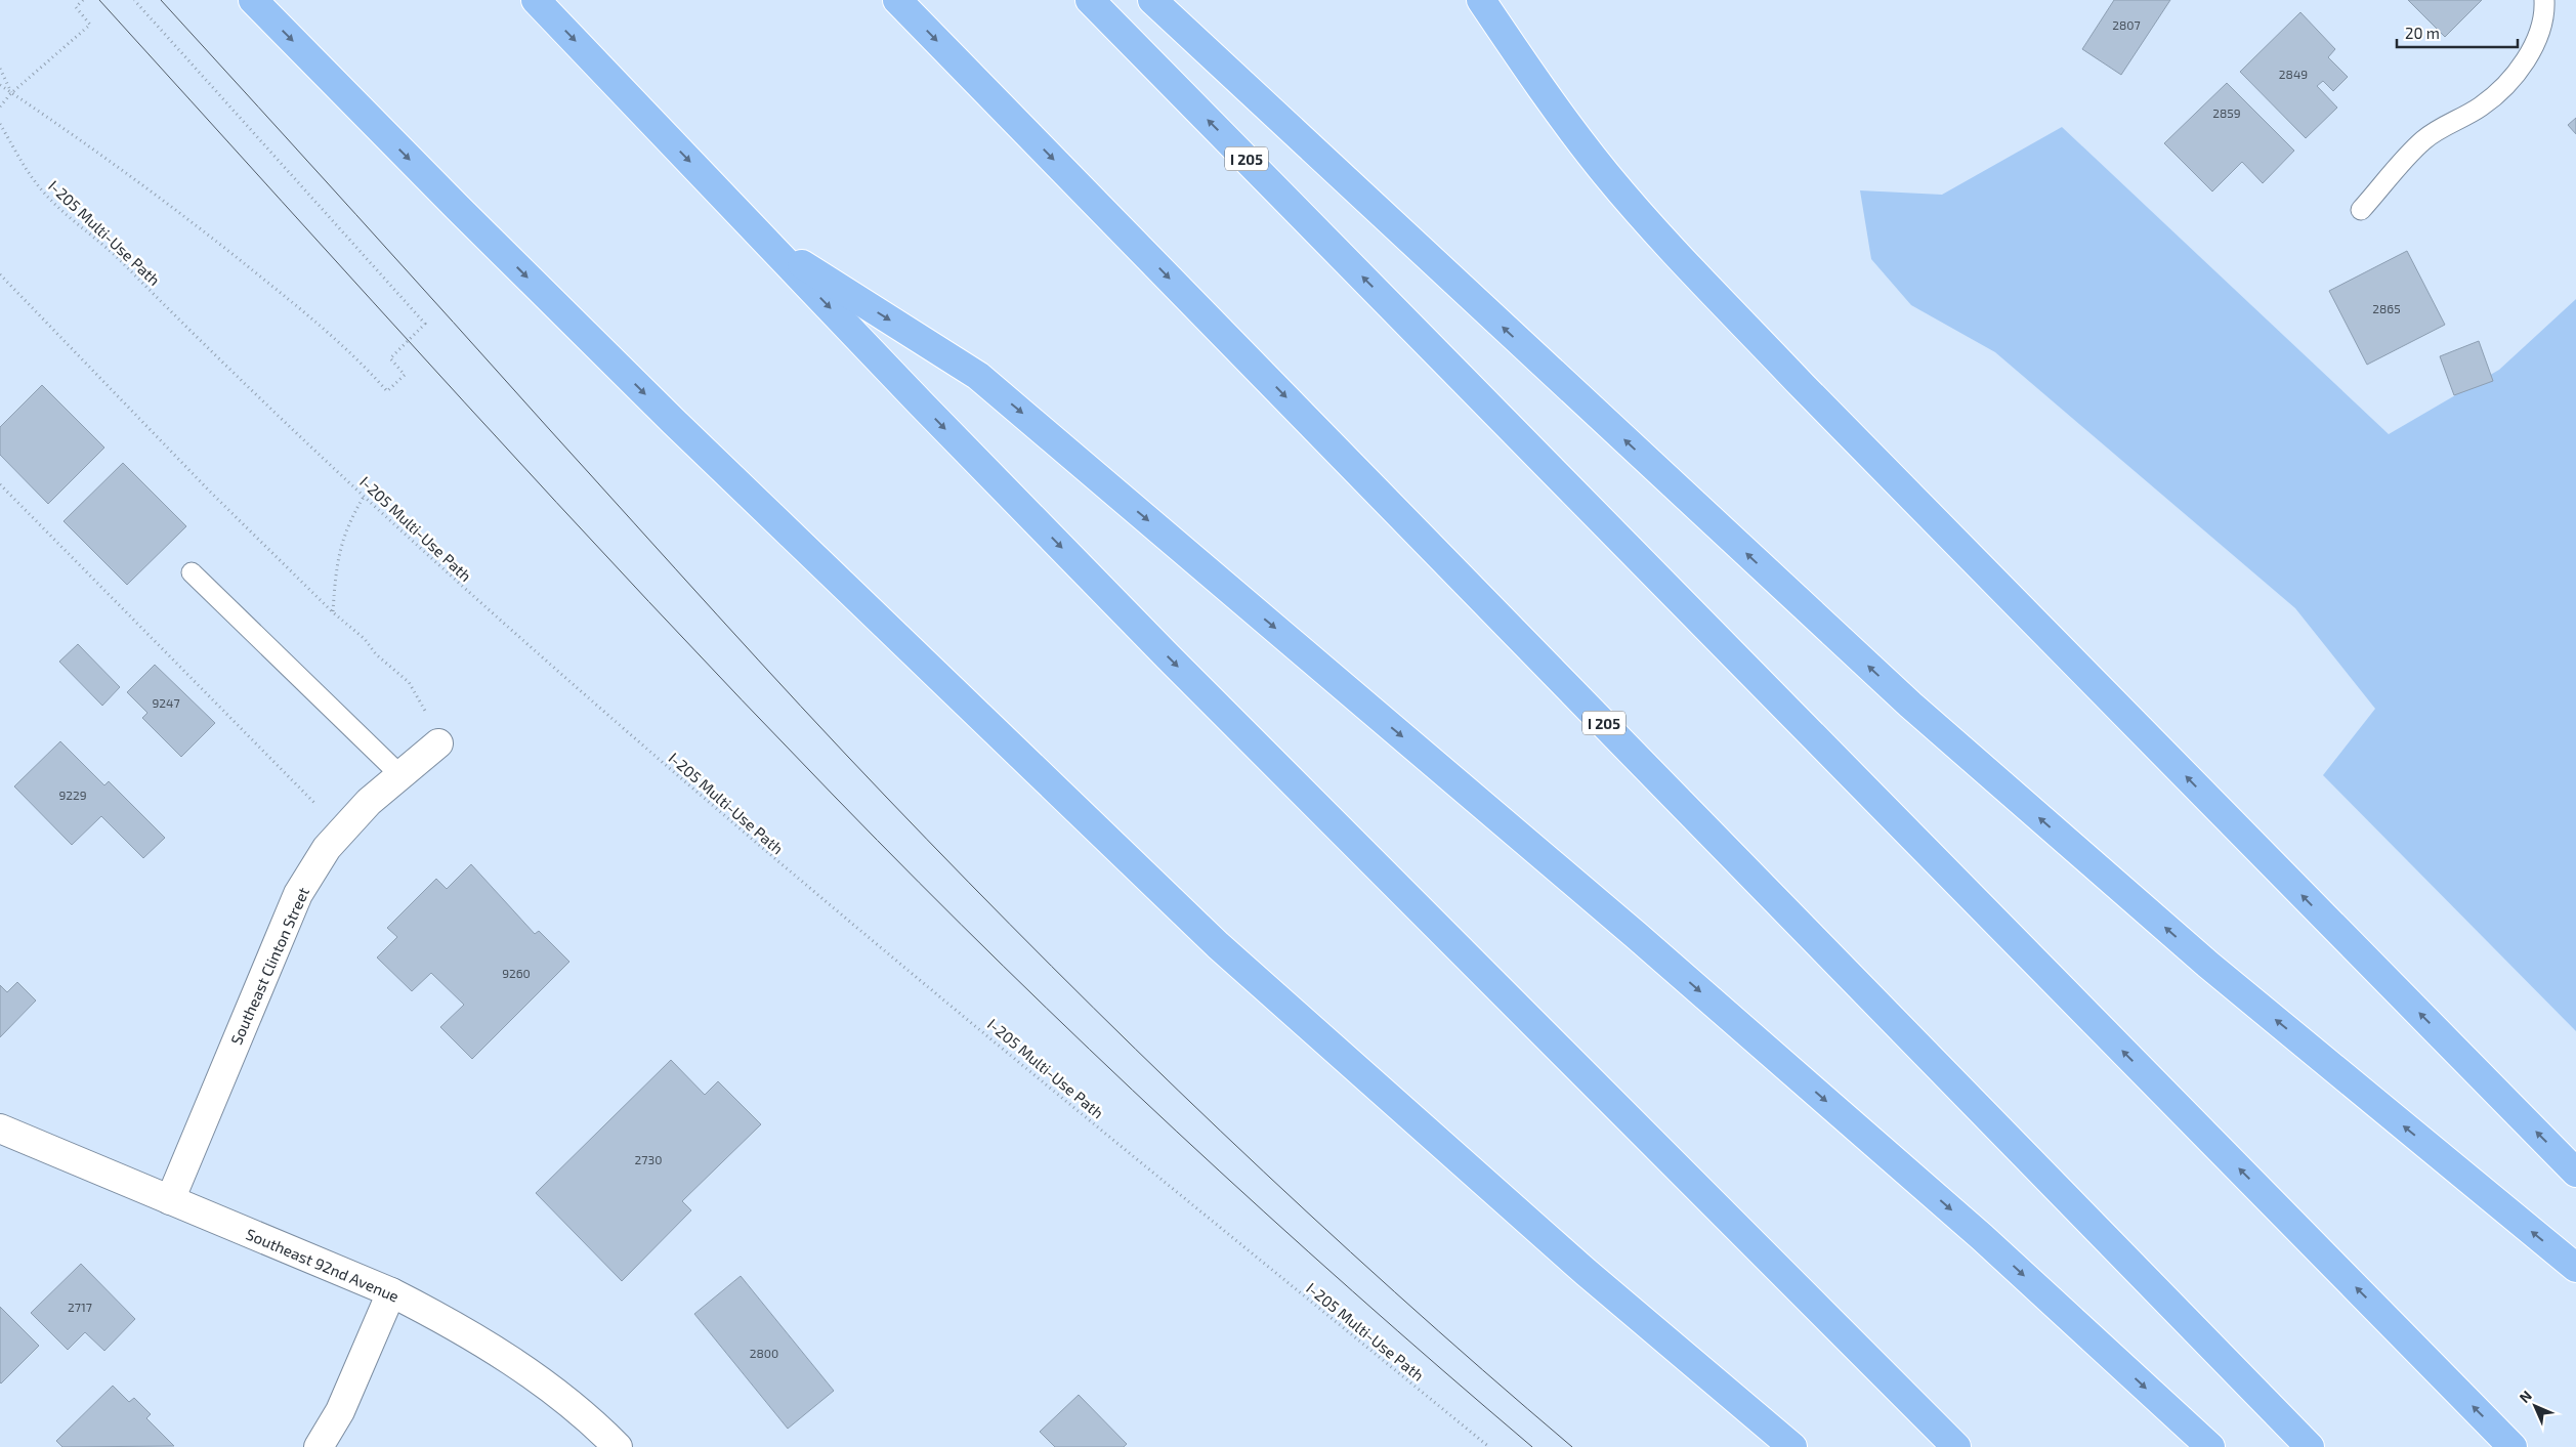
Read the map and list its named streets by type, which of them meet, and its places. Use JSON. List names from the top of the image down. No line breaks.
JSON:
{"streets":{"highway":["I 205"],"street":["Southeast Clinton Street","Southeast 92nd Avenue"],"path":["I-205 Multi-Use Path"]},"crossings":[["Southeast Clinton Street","Southeast 92nd Avenue"]],"house_numbers":["2807","2849","2859","2865","9247","9229","9260","2730","2717","2800"],"scale_bar":"20 m","north":"top left"}
